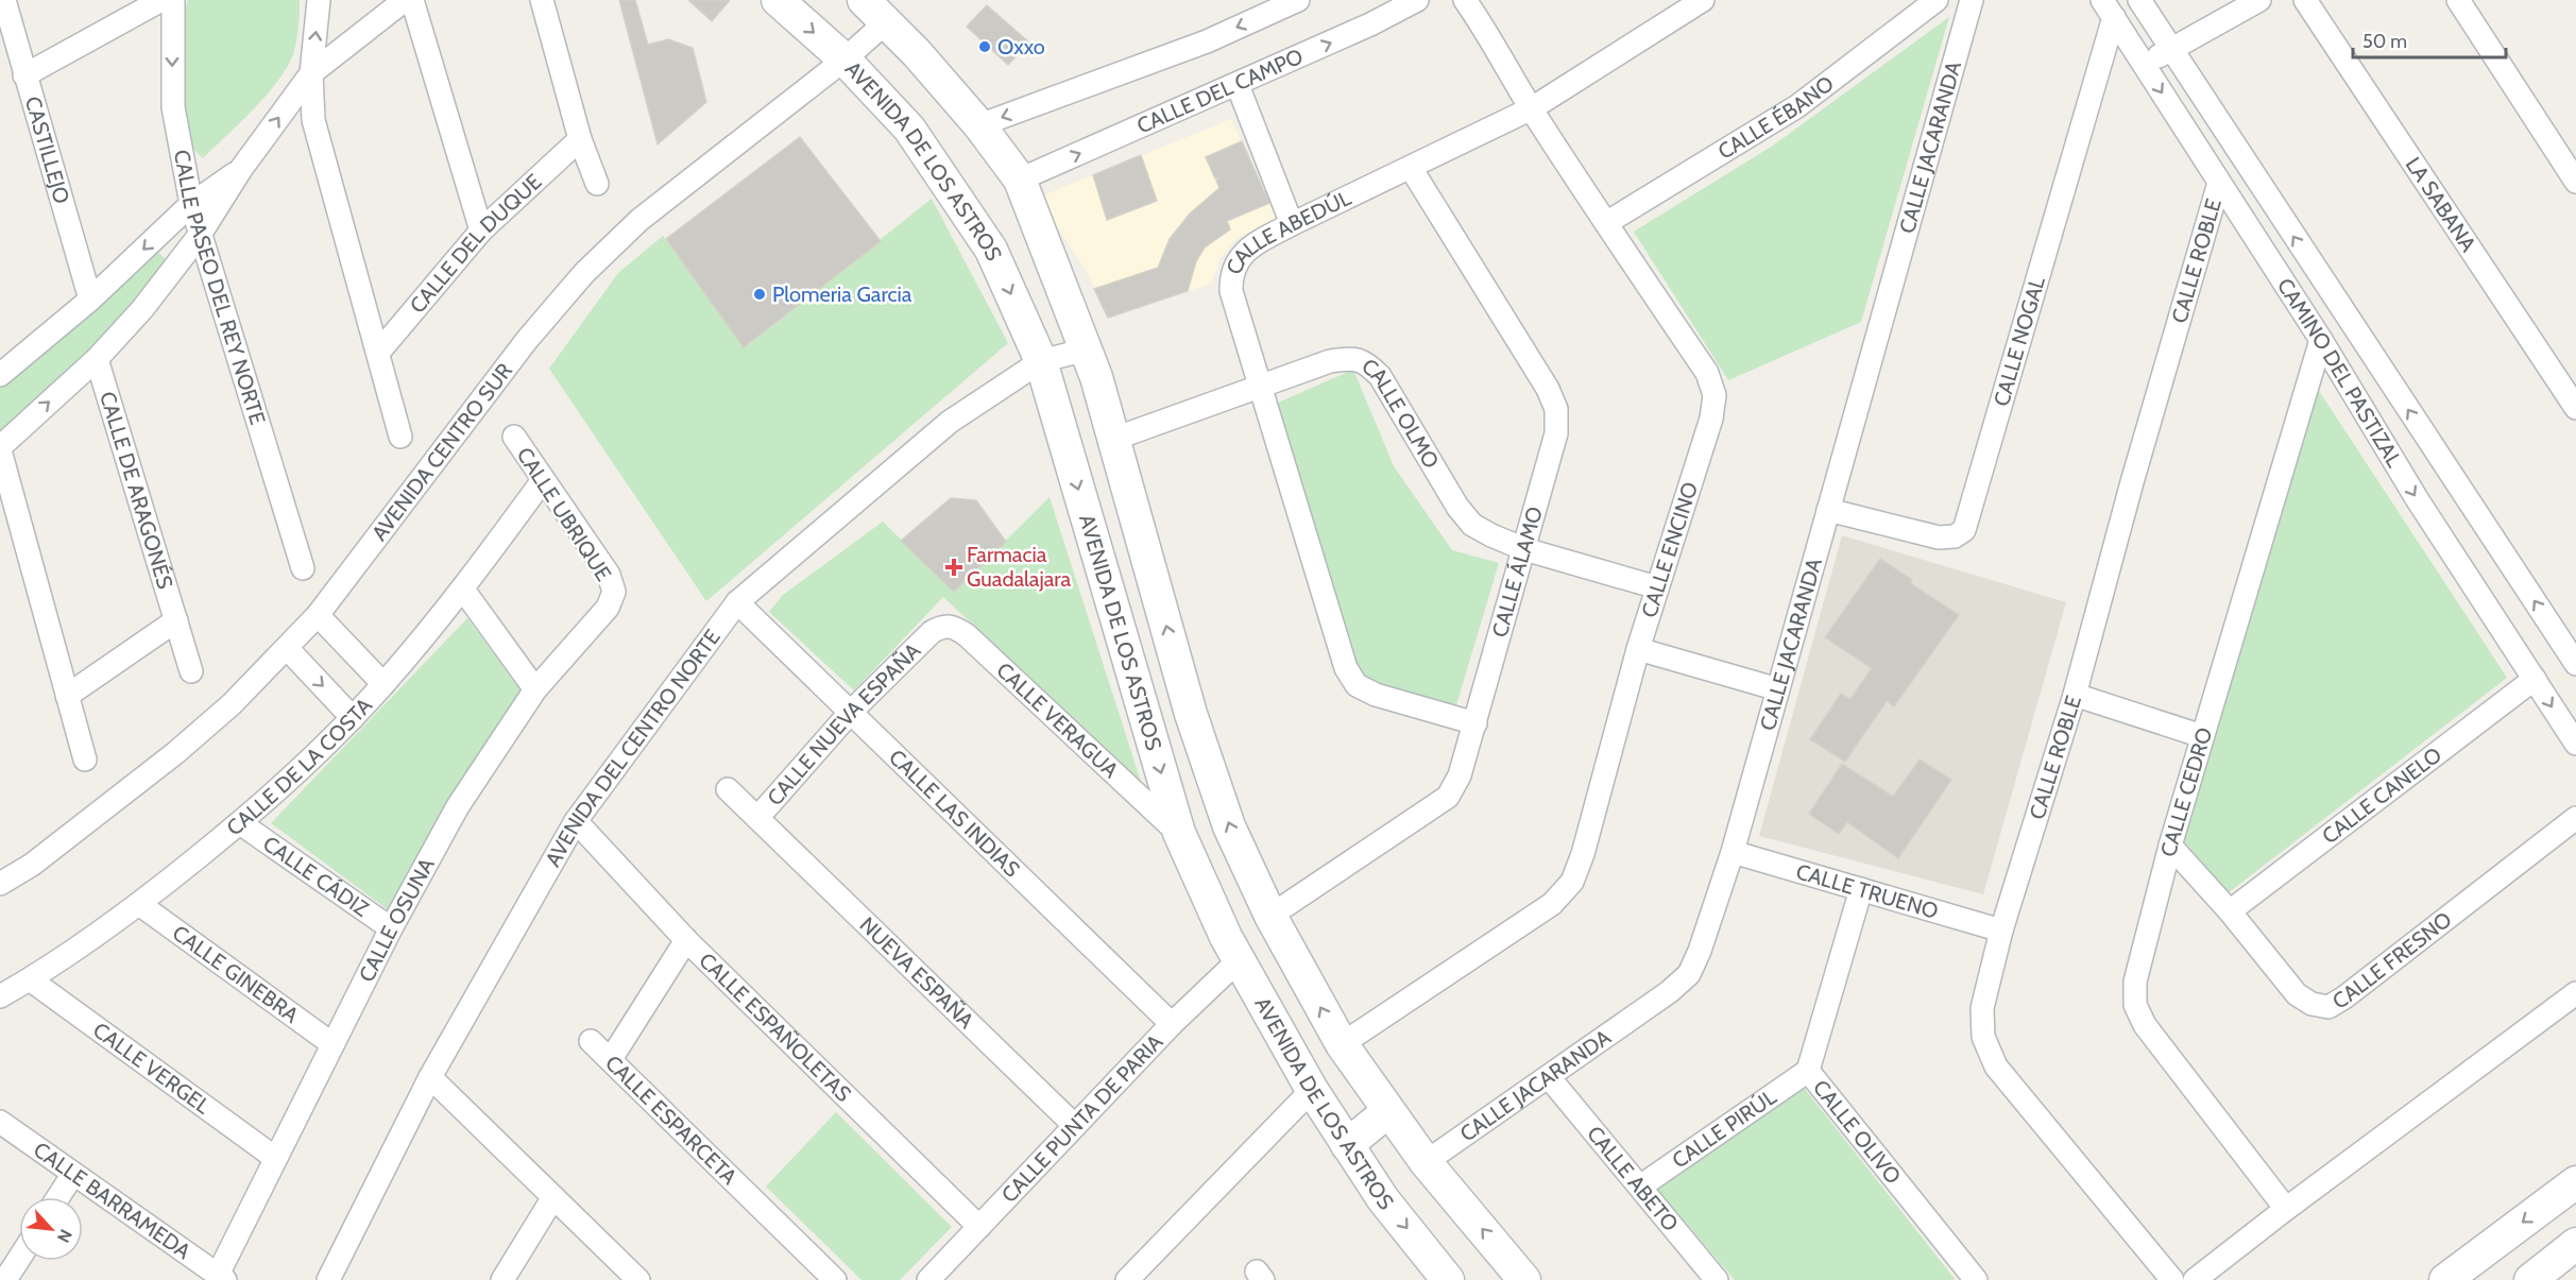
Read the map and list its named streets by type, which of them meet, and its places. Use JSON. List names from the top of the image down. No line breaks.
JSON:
{"streets":{"main road":["AVENIDA DE LOS ASTROS"],"street":["CALLE DEL CAMPO","CALLE ÉBANO","CALLE JACARANDA","CASTILLEJO","LA SABANA","CALLE ABEDÚL","CALLE DEL DUQUE","CALLE ROBLE","CALLE PASEO DEL REY NORTE","CALLE NOGAL","CAMINO DEL PASTIZAL","CALLE OLMO","AVENIDA CENTRO SUR","CALLE DE ARAGONÉS","CALLE UBRIQUE","CALLE ENCINO","CALLE ÁLAMO","CALLE VERAGUA","CALLE NUEVA ESPAÑA","AVENIDA DEL CENTRO NORTE","CALLE DE LA COSTA","CALLE CEDRO","CALLE CANELO","CALLE LAS INDIAS","CALLE CÁDIZ","CALLE TRUENO","CALLE OSUNA","CALLE FRESNO","NUEVA ESPAÑA","CALLE GINEBRA","CALLE ESPAÑOLETAS","CALLE VERGEL","CALLE PUNTA DE PARIA","CALLE ESPARCETA","CALLE PIRÚL","CALLE OLIVO","CALLE ABETO","CALLE BARRAMEDA"]},"crossings":[["CALLE ÉBANO","CALLE ENCINO"],["CALLE JACARANDA","CALLE NOGAL"],["CALLE JACARANDA","CALLE TRUENO"],["CALLE JACARANDA","CALLE ABETO"],["AVENIDA DE LOS ASTROS","AVENIDA CENTRO SUR"],["AVENIDA DE LOS ASTROS","CALLE VERAGUA"],["AVENIDA DE LOS ASTROS","AVENIDA DEL CENTRO NORTE"],["AVENIDA DE LOS ASTROS","CALLE PUNTA DE PARIA"],["CALLE ABEDÚL","CALLE OLMO"],["CALLE ABEDÚL","CALLE ENCINO"],["CALLE ABEDÚL","CALLE ÁLAMO"],["CALLE ROBLE","CAMINO DEL PASTIZAL"],["CALLE ROBLE","CALLE TRUENO"],["CALLE NOGAL","CAMINO DEL PASTIZAL"],["CAMINO DEL PASTIZAL","CALLE CEDRO"],["CAMINO DEL PASTIZAL","CALLE CANELO"],["CALLE OLMO","CALLE ENCINO"],["CALLE OLMO","CALLE ÁLAMO"],["CALLE UBRIQUE","CALLE DE LA COSTA"],["CALLE UBRIQUE","CALLE OSUNA"],["CALLE VERAGUA","CALLE NUEVA ESPAÑA"],["CALLE NUEVA ESPAÑA","CALLE LAS INDIAS"],["CALLE NUEVA ESPAÑA","NUEVA ESPAÑA"],["AVENIDA DEL CENTRO NORTE","CALLE LAS INDIAS"],["AVENIDA DEL CENTRO NORTE","CALLE ESPAÑOLETAS"],["CALLE DE LA COSTA","CALLE CÁDIZ"],["CALLE DE LA COSTA","CALLE GINEBRA"],["CALLE DE LA COSTA","CALLE VERGEL"],["CALLE CEDRO","CALLE FRESNO"],["CALLE CANELO","CALLE FRESNO"],["CALLE LAS INDIAS","CALLE PUNTA DE PARIA"],["CALLE CÁDIZ","CALLE OSUNA"],["CALLE TRUENO","CALLE OLIVO"],["CALLE OSUNA","CALLE GINEBRA"],["CALLE OSUNA","CALLE VERGEL"],["CALLE OSUNA","CALLE BARRAMEDA"],["NUEVA ESPAÑA","CALLE PUNTA DE PARIA"],["CALLE ESPAÑOLETAS","CALLE PUNTA DE PARIA"],["CALLE ESPAÑOLETAS","CALLE ESPARCETA"],["CALLE PIRÚL","CALLE OLIVO"],["CALLE PIRÚL","CALLE ABETO"]],"places":{"other":["Oxxo","Plomeria Garcia"],"health":["Farmacia Guadalajara"]},"scale_bar":"50 m","north":"bottom right"}
